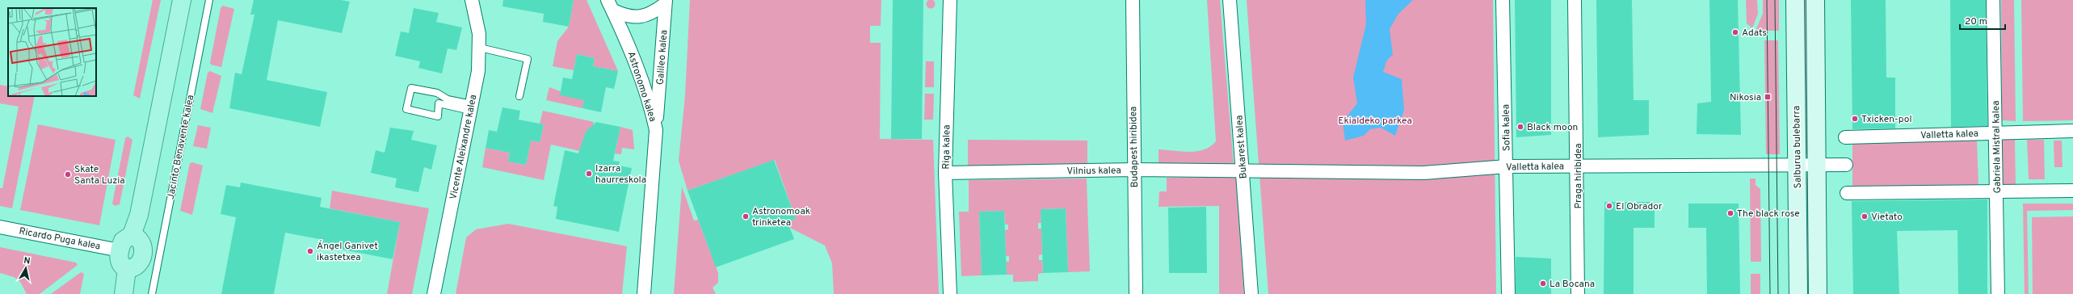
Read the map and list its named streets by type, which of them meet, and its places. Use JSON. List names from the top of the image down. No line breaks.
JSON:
{"streets":{"main road":["Salburua bulebarra"],"street":["Galileo kalea","Astronomo kalea","Sofia kalea","Valletta kalea","Vicente Aleixandre kalea","Riga kalea","Budapest hiribidea","Bukarest kalea","Gabriela Mistral kalea","Vilnius kalea","Praga hiribidea","Ricardo Puga kalea"],"lane":["Jacinto Benavente kalea"]},"crossings":[["Galileo kalea","Astronomo kalea"],["Sofia kalea","Valletta kalea"],["Valletta kalea","Bukarest kalea"],["Valletta kalea","Salburua bulebarra"],["Valletta kalea","Gabriela Mistral kalea"],["Valletta kalea","Vilnius kalea"],["Valletta kalea","Praga hiribidea"],["Riga kalea","Vilnius kalea"],["Budapest hiribidea","Vilnius kalea"],["Bukarest kalea","Vilnius kalea"]],"parks":["Ekialdeko parkea"],"places":{"other":["Adats","Txicken-pol","Black moon","Izarra haurreskola","Skate Santa Luzia","El Obrador","The black rose","Astronomoak trinketea","Vietato","Ángel Ganivet ikastetxea","La Bocana"],"transit":["Nikosia"]},"scale_bar":"20 m","north":"top"}
